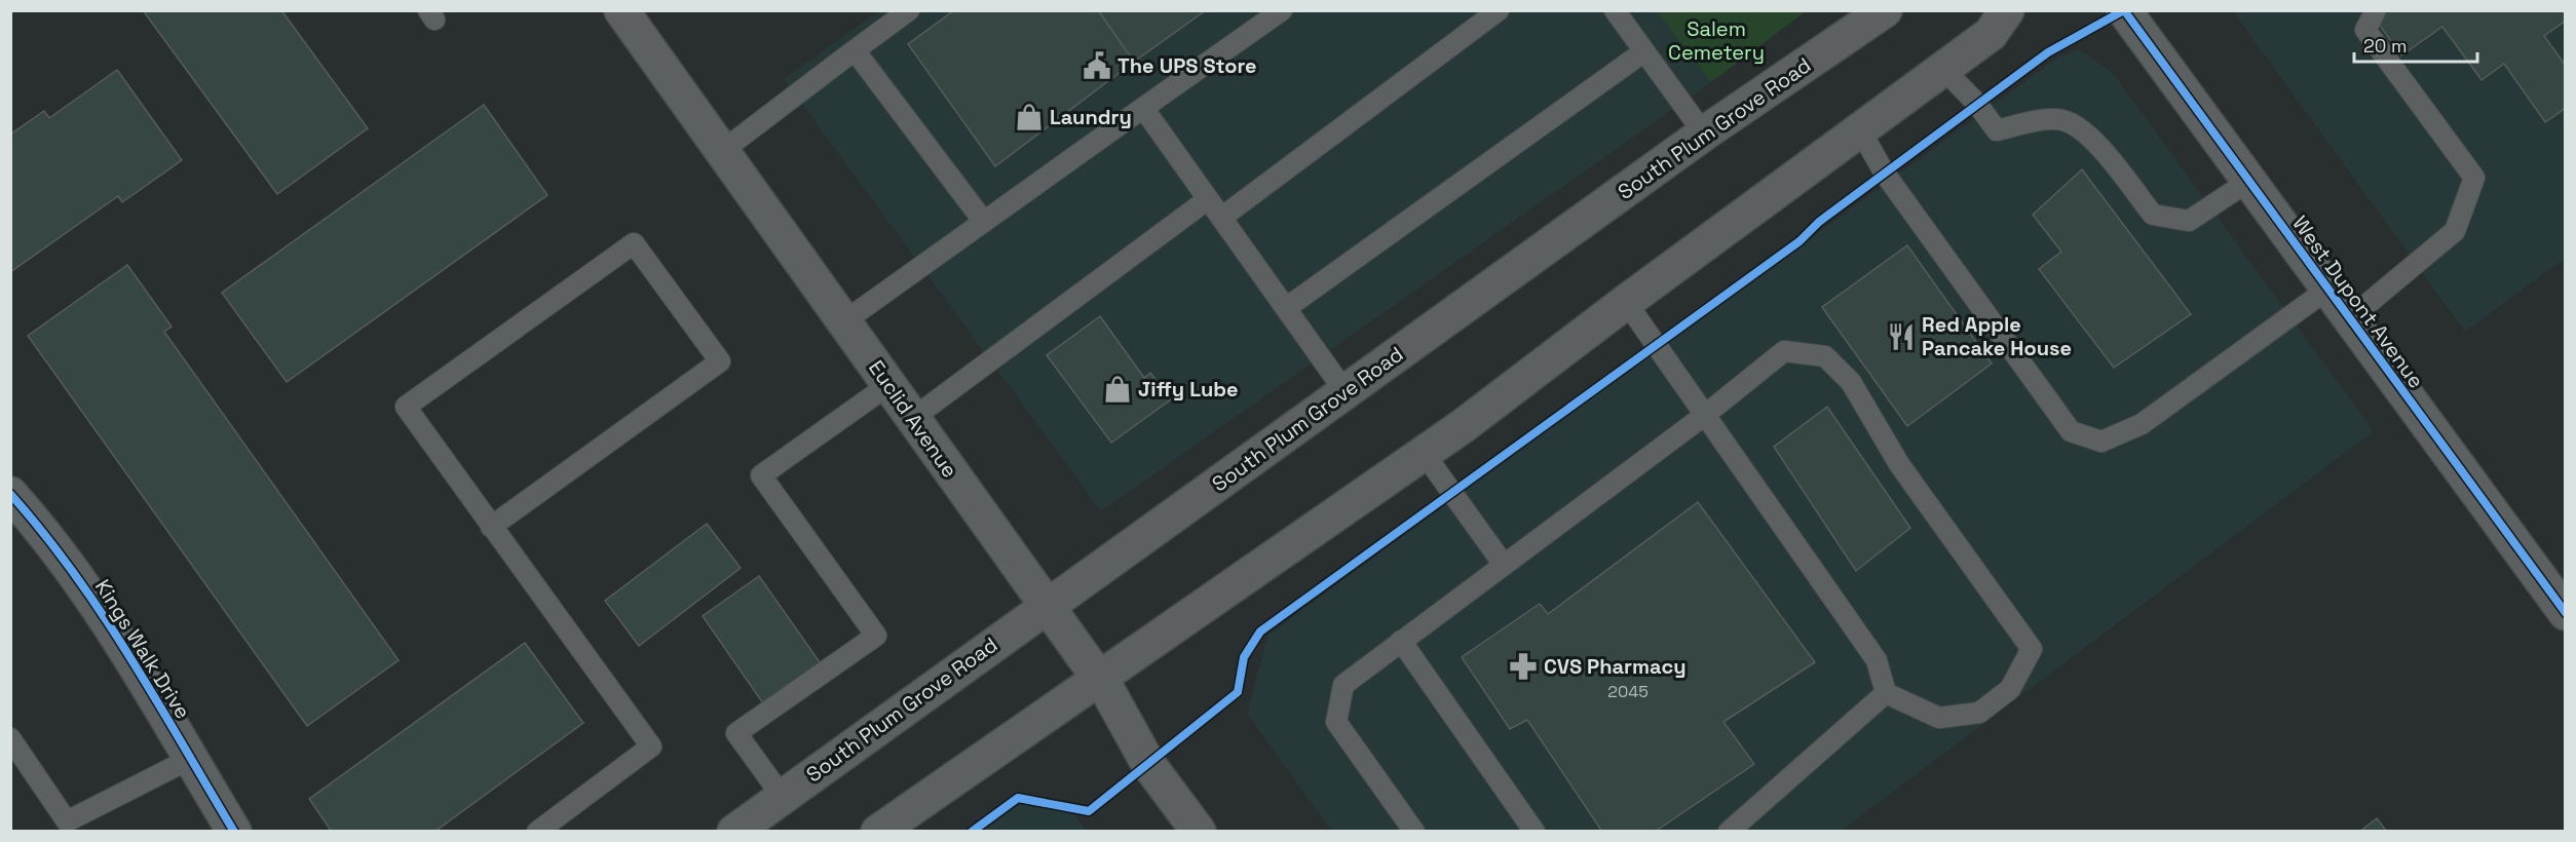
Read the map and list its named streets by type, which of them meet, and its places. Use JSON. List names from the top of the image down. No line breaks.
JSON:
{"streets":{"main road":["South Plum Grove Road","West Dupont Avenue","Euclid Avenue","Kings Walk Drive"]},"crossings":[["South Plum Grove Road","Euclid Avenue"]],"parks":["Salem Cemetery"],"places":{"public building":["The UPS Store"],"shop":["Laundry","Jiffy Lube"],"restaurant":["Red Apple Pancake House"],"pharmacy":["CVS Pharmacy"]},"house_numbers":["2045"],"scale_bar":"20 m"}
